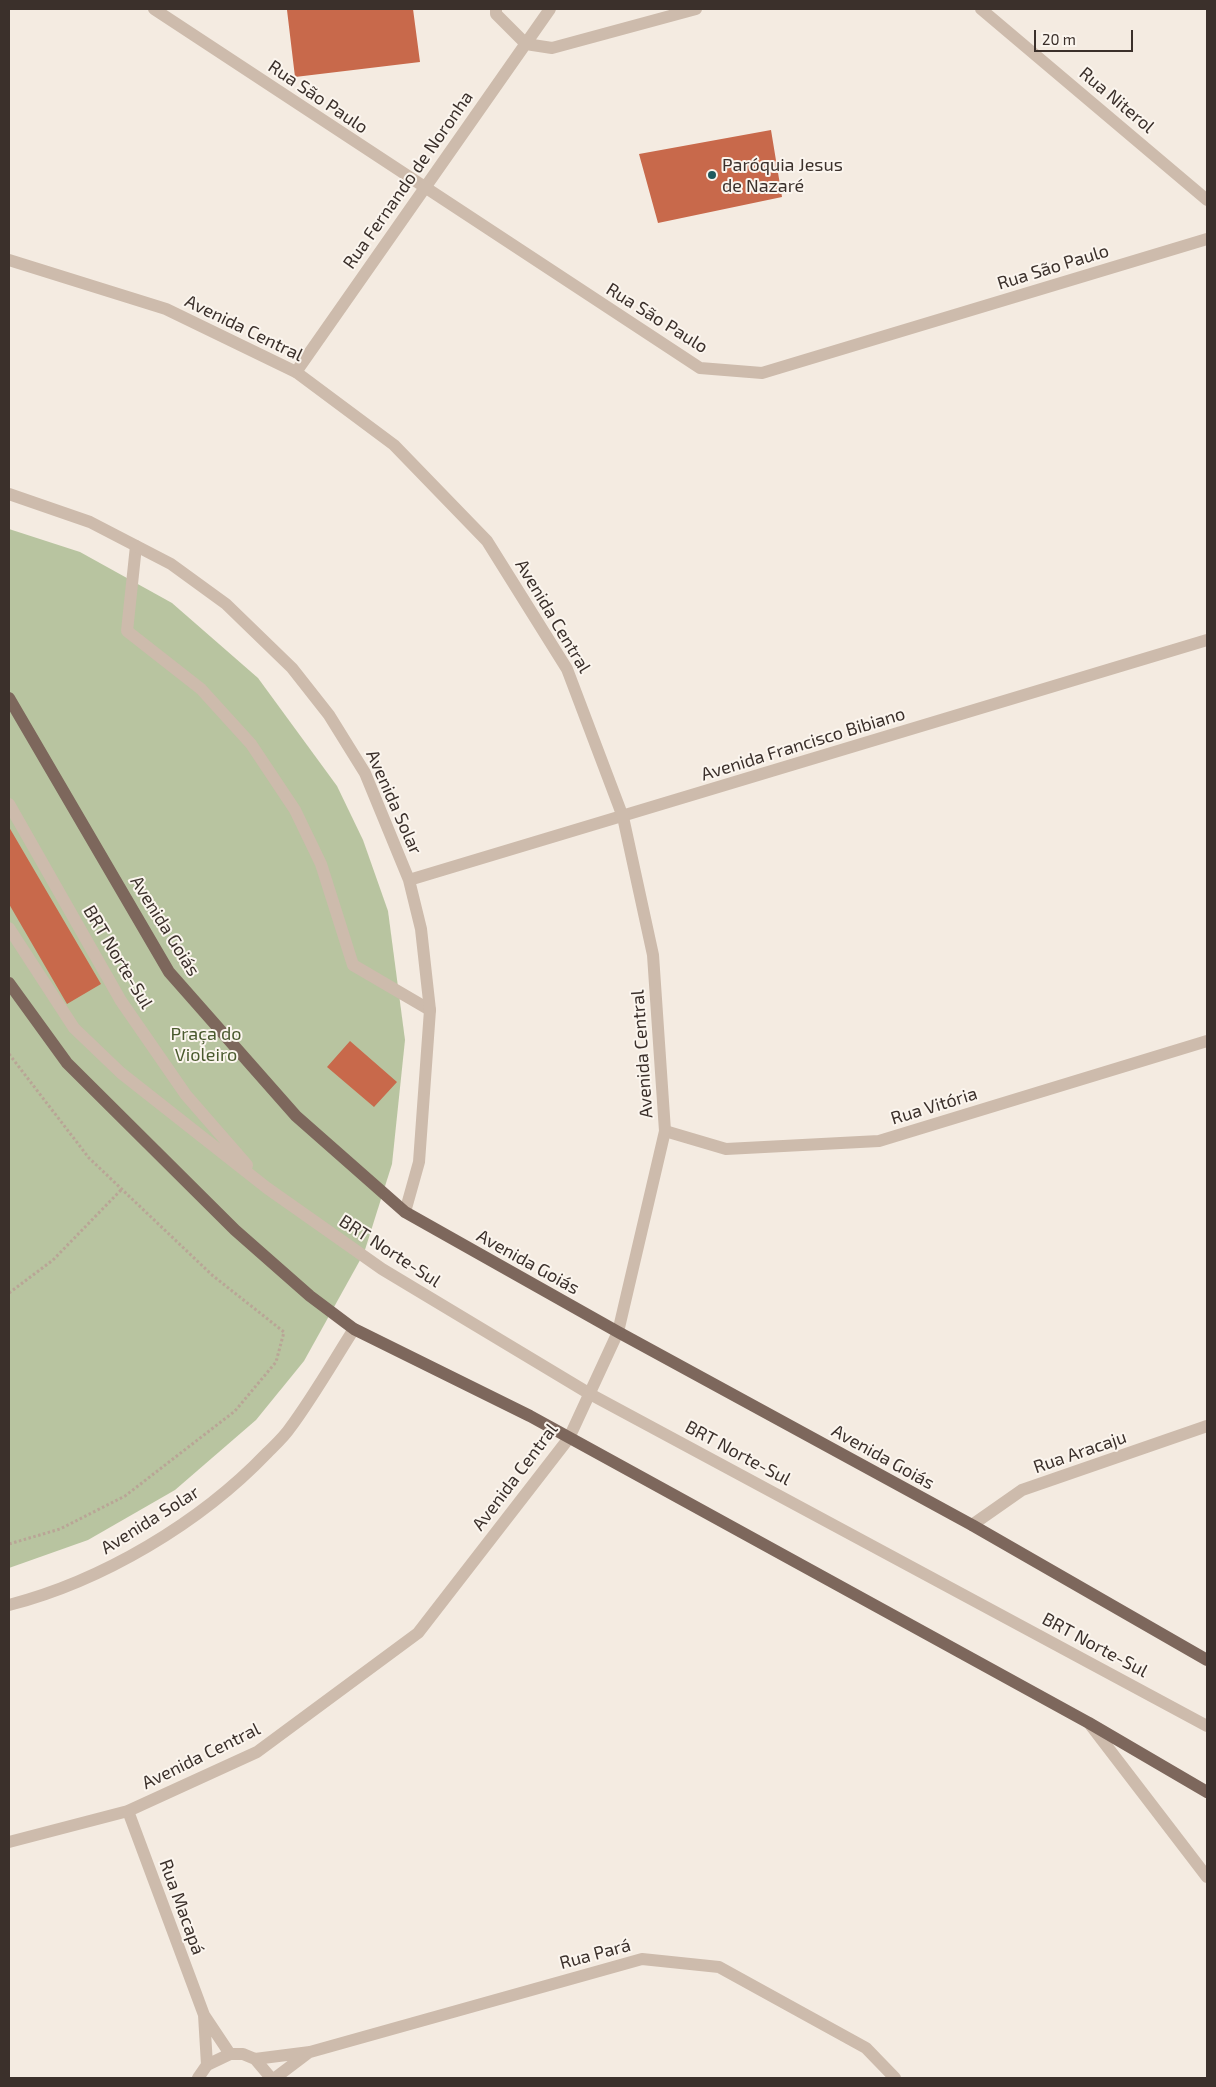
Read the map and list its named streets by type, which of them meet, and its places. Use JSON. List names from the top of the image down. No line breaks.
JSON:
{"streets":{"main road":["Avenida Goiás"],"street":["Rua São Paulo","Rua Niterol","Rua Fernando de Noronha","Avenida Central","Avenida Francisco Bibiano","Avenida Solar","BRT Norte-Sul","Rua Vitória","Rua Aracaju","Rua Macapá","Rua Pará"]},"crossings":[["Rua São Paulo","Rua Fernando de Noronha"],["Rua Fernando de Noronha","Avenida Central"],["Avenida Central","Avenida Francisco Bibiano"],["Avenida Central","Avenida Goiás"],["Avenida Central","BRT Norte-Sul"],["Avenida Central","Rua Vitória"],["Avenida Central","Rua Macapá"],["Avenida Francisco Bibiano","Avenida Solar"],["Avenida Solar","Avenida Goiás"],["Avenida Goiás","Rua Aracaju"],["Rua Macapá","Rua Pará"]],"parks":["Praça do Violeiro"],"places":["Paróquia Jesus de Nazaré"],"scale_bar":"20 m"}
